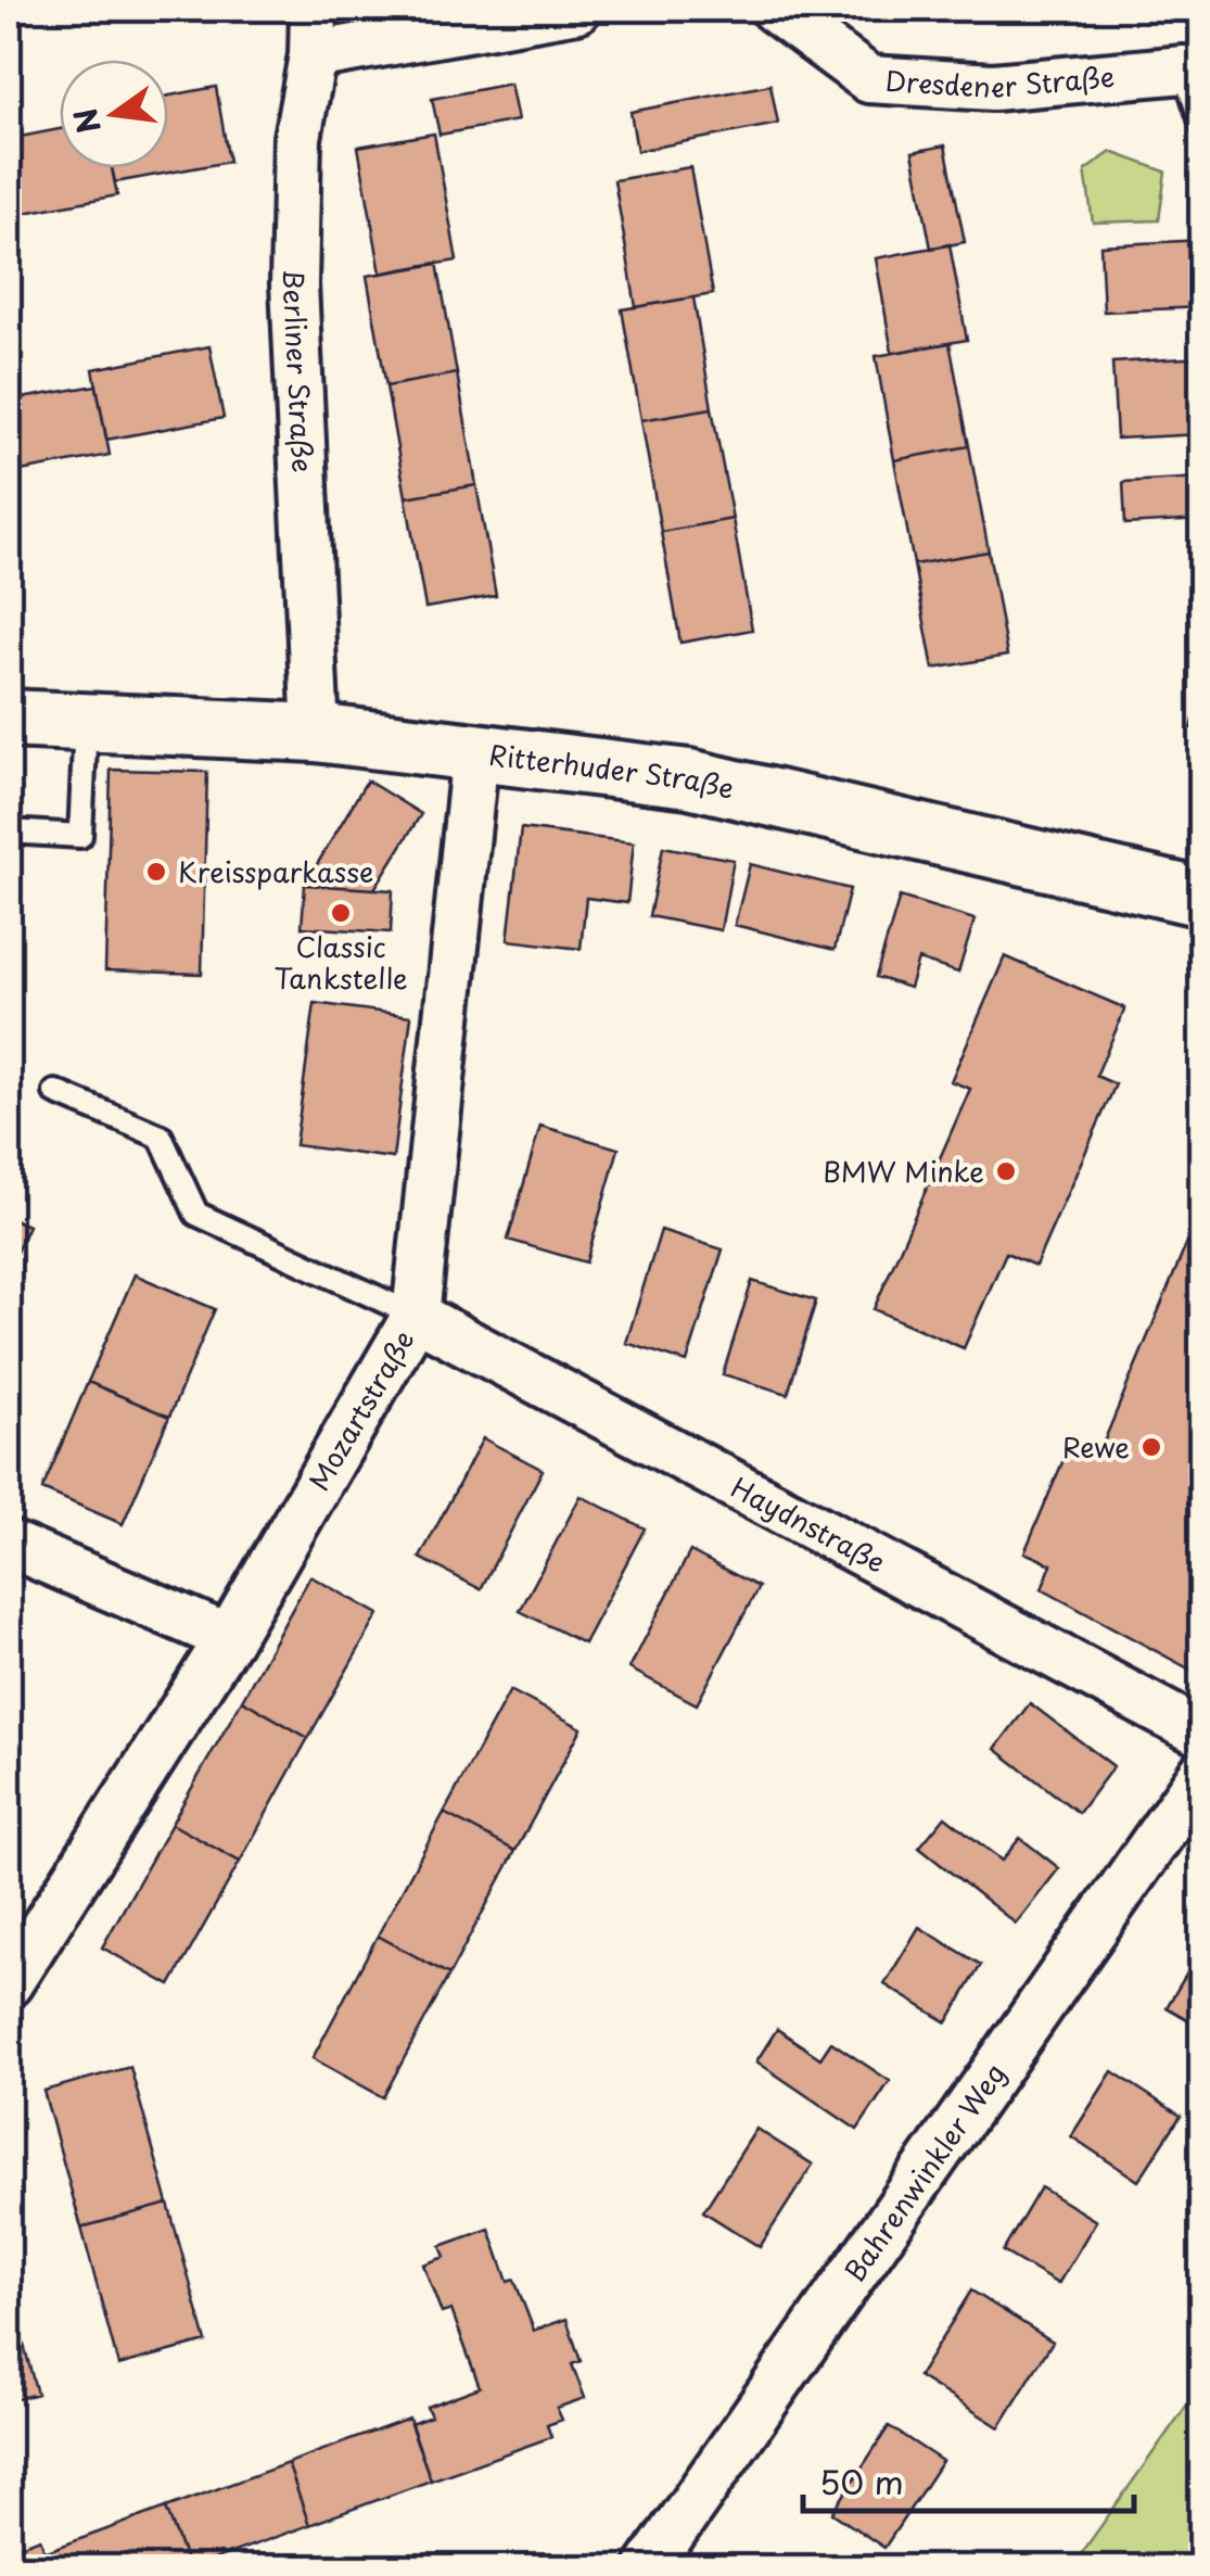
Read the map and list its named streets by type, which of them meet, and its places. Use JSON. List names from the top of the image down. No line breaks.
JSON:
{"streets":{"street":["Dresdener Straße","Berliner Straße","Ritterhuder Straße","Mozartstraße","Haydnstraße","Bahrenwinkler Weg"]},"crossings":[["Berliner Straße","Ritterhuder Straße"],["Ritterhuder Straße","Mozartstraße"],["Mozartstraße","Haydnstraße"]],"places":["Kreissparkasse","Classic Tankstelle","BMW Minke","Rewe"],"scale_bar":"50 m","north":"left"}
